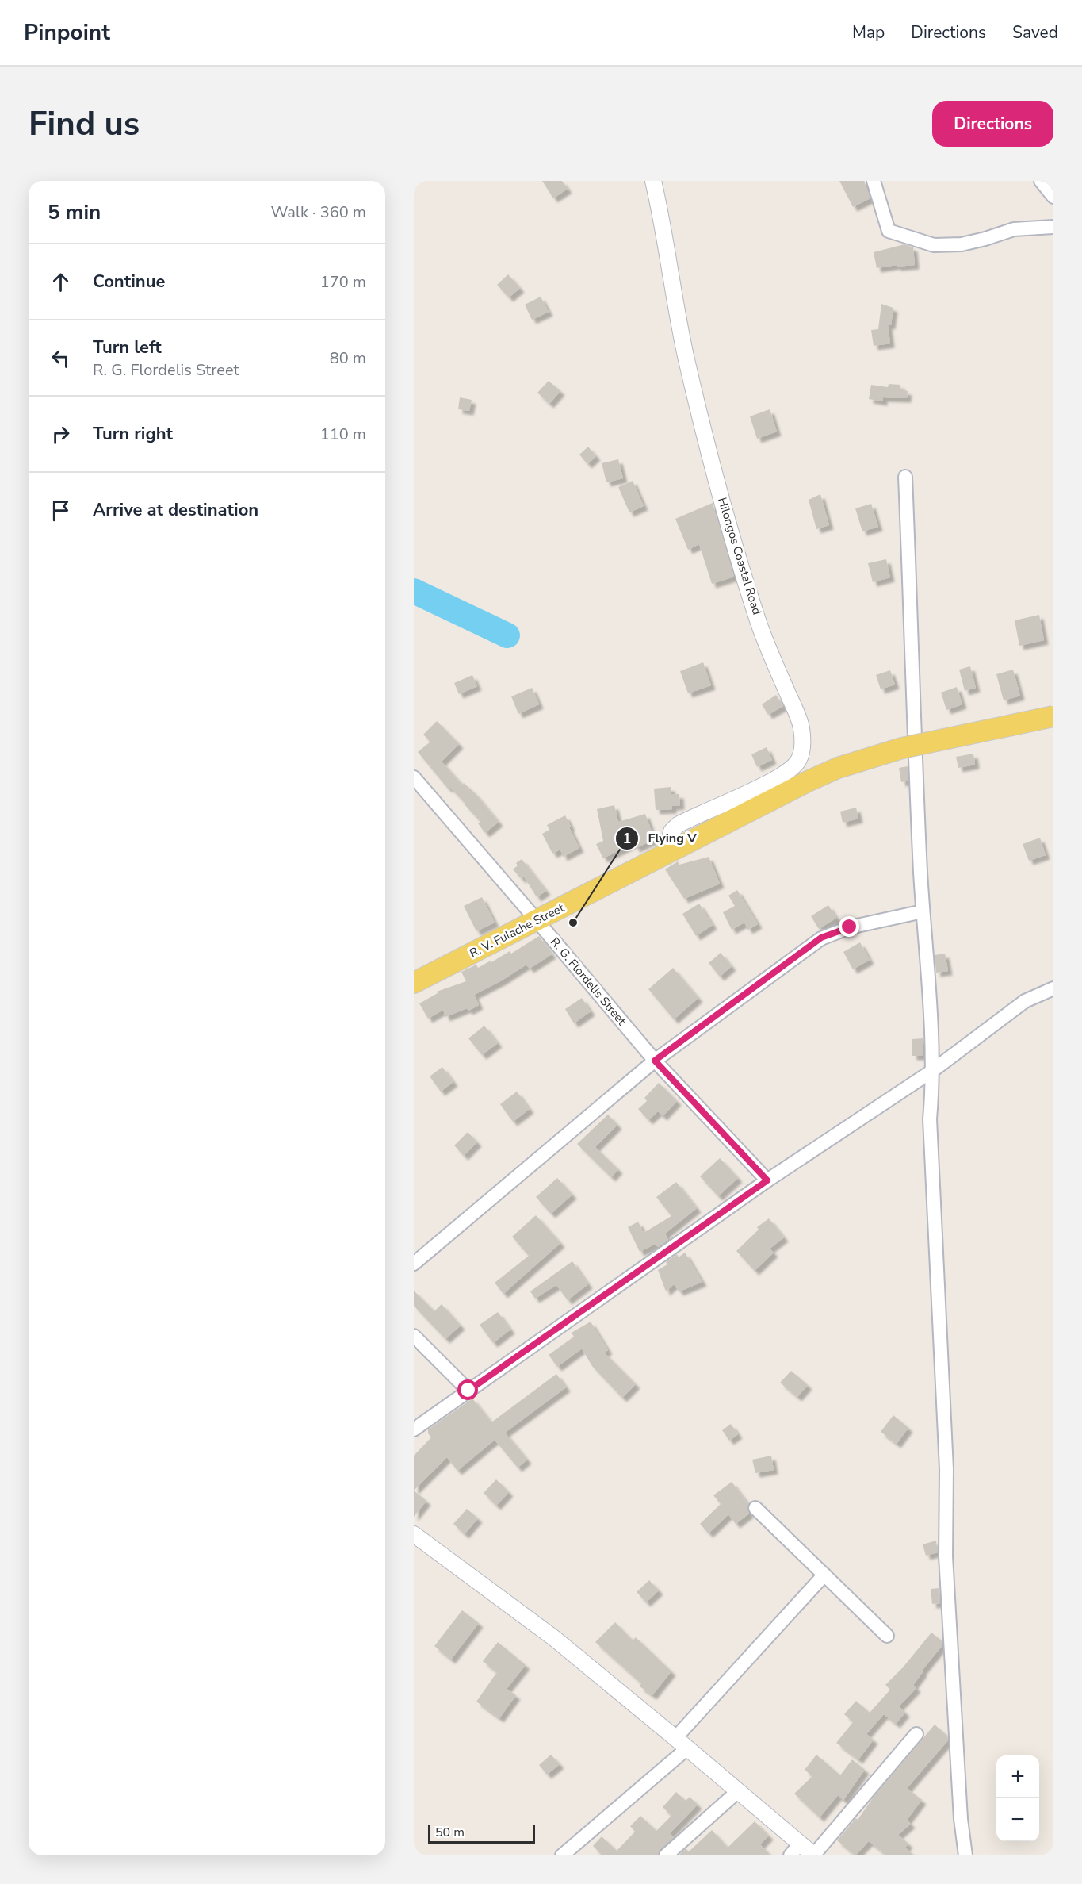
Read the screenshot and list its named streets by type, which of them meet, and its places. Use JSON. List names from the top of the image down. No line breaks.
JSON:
{"streets":{"main road":["R. V. Fulache Street"],"street":["Hilongos Coastal Road","R. G. Flordelis Street"]},"crossings":[["Hilongos Coastal Road","R. V. Fulache Street"],["R. V. Fulache Street","R. G. Flordelis Street"]],"places":["Flying V"],"scale_bar":"50 m","page":{"header":"Pinpoint","nav":["Map","Directions","Saved"],"buttons":"Directions","title":"Find us","heading":["5 min","Walk · 360 m"],"list":[["Continue","170 m"],["Turn left","R. G. Flordelis Street","80 m"],["Turn right","110 m"],"Arrive at destination"],"map_buttons":["+","−"],"scale":"50 m"}}
